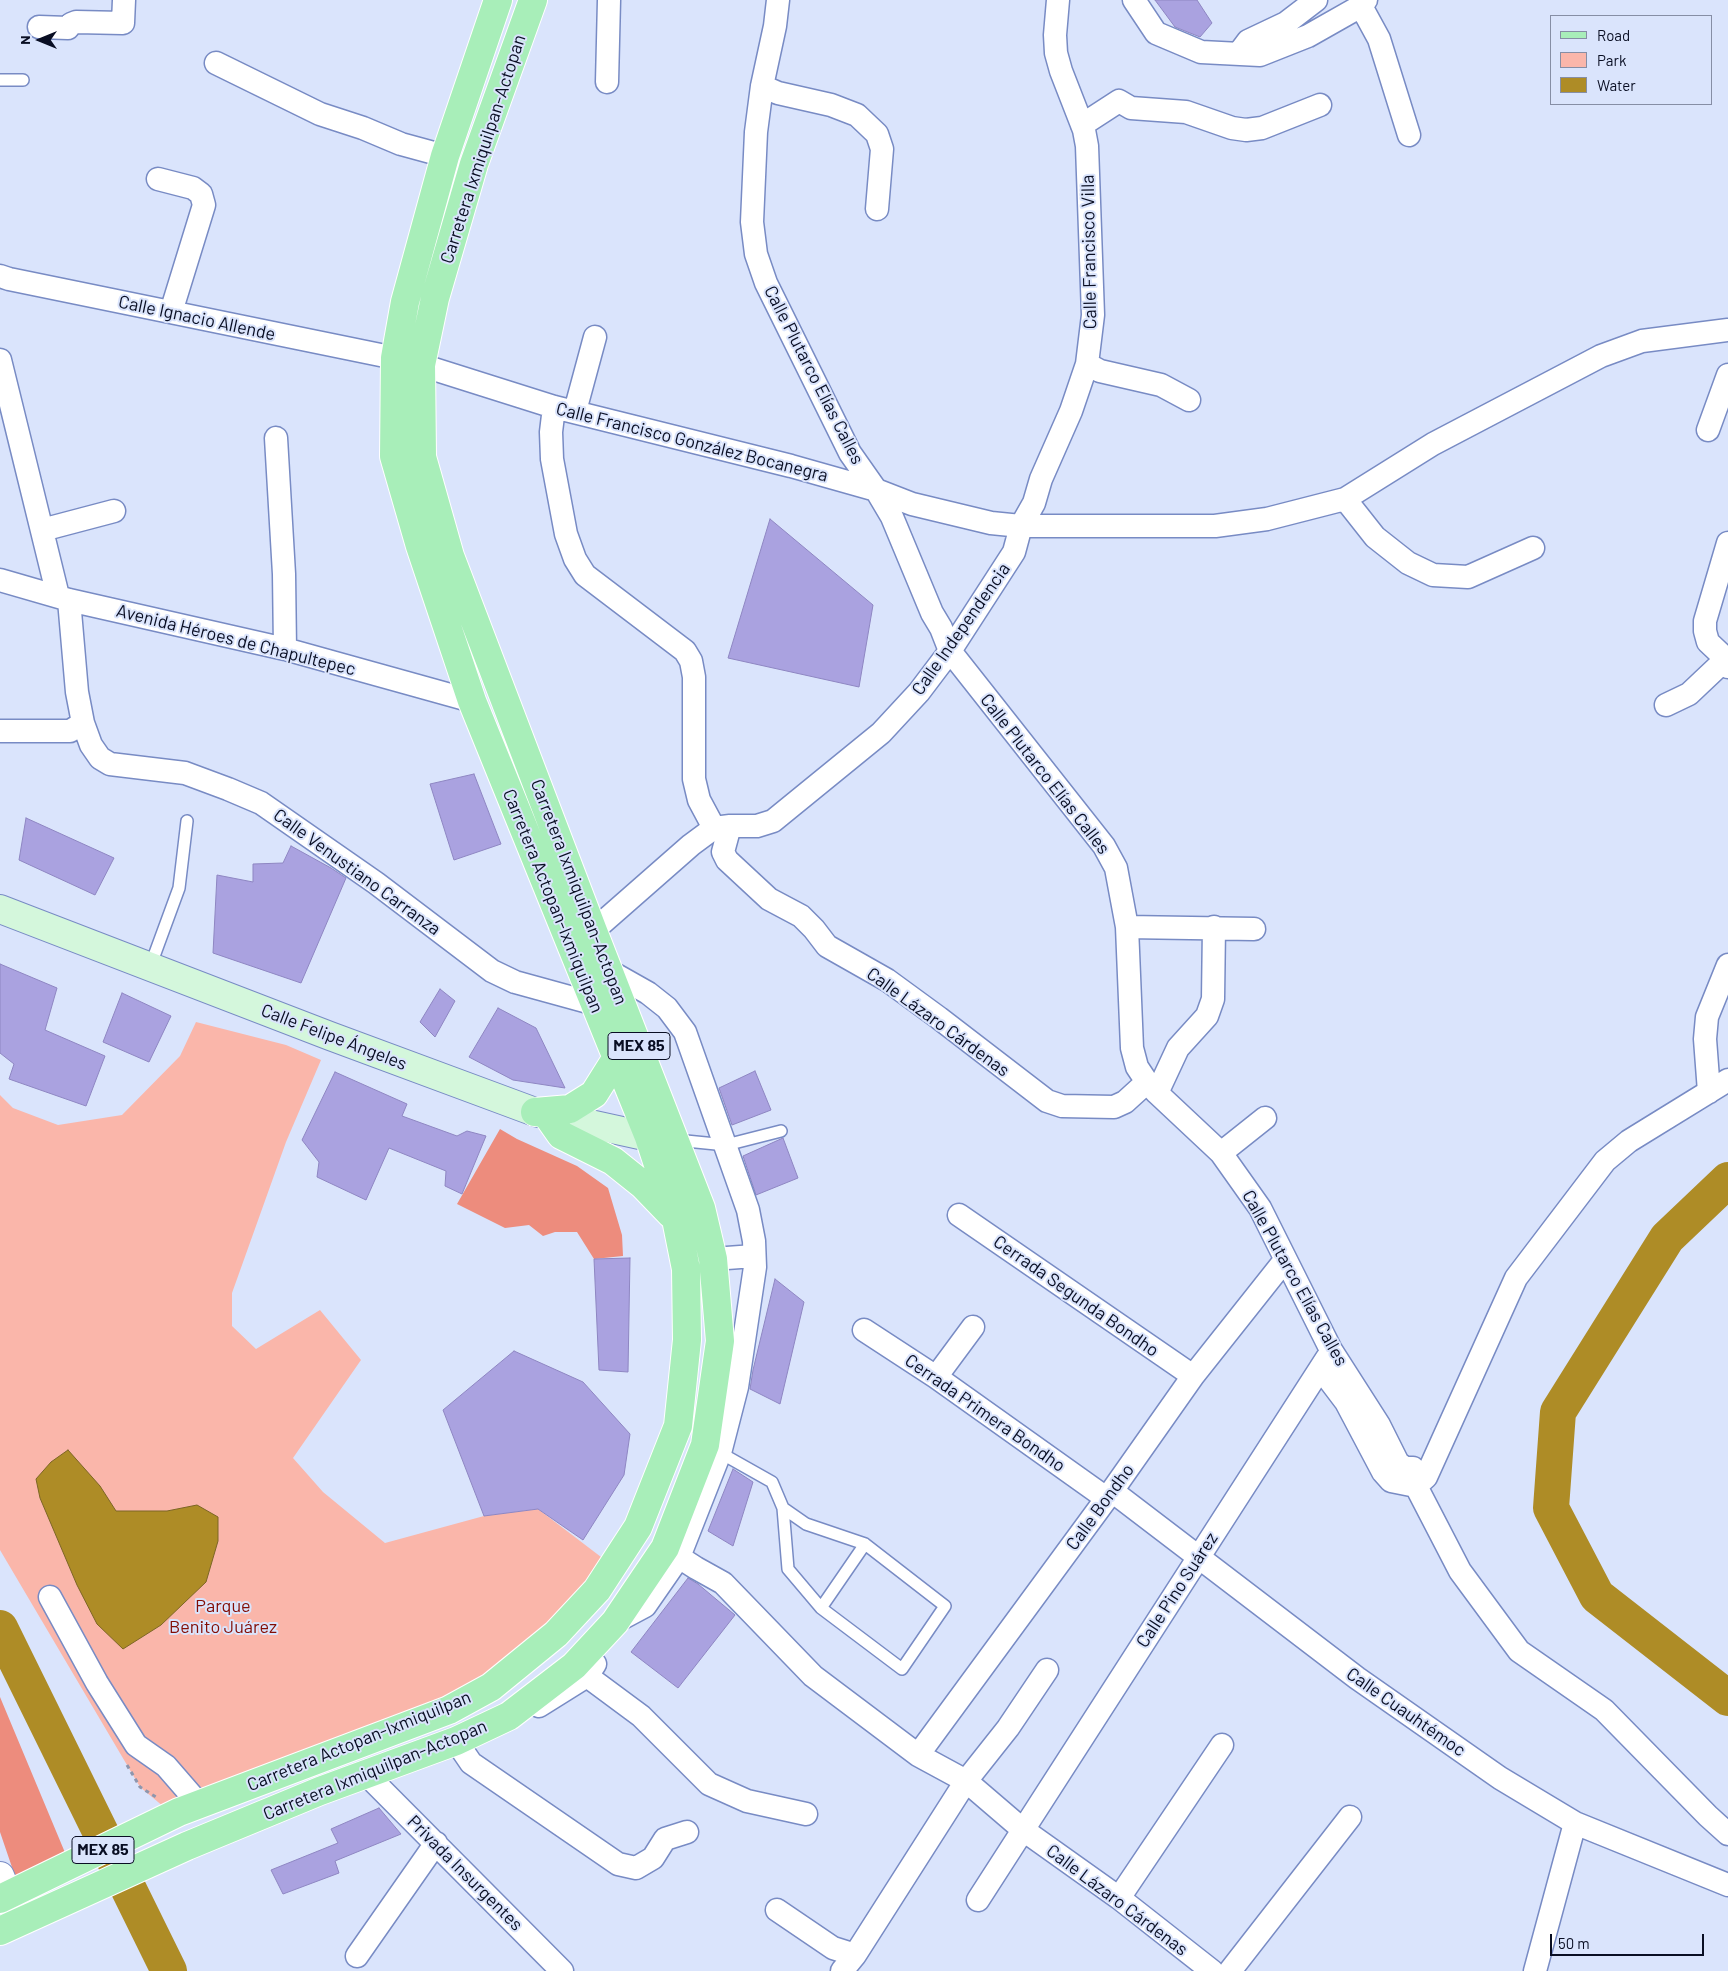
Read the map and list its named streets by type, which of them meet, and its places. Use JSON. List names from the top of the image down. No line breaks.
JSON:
{"streets":{"main road":["Carretera Ixmiquilpan-Actopan","Carretera Actopan-Ixmiquilpan","Calle Felipe Ángeles","MEX 85"],"street":["Calle Francisco Villa","Calle Ignacio Allende","Calle Plutarco Elías Calles","Calle Francisco González Bocanegra","Calle Independencia","Avenida Héroes de Chapultepec","Calle Venustiano Carranza","Calle Lázaro Cárdenas","Cerrada Segunda Bondho","Cerrada Primera Bondho","Calle Bondho","Calle Pino Suárez","Calle Cuauhtémoc","Privada Insurgentes"]},"crossings":[["Carretera Ixmiquilpan-Actopan","Calle Francisco González Bocanegra"],["Carretera Ixmiquilpan-Actopan","Calle Lázaro Cárdenas"],["Carretera Ixmiquilpan-Actopan","Calle Felipe Ángeles"],["Carretera Ixmiquilpan-Actopan","Privada Insurgentes"],["Calle Francisco Villa","Calle Francisco González Bocanegra"],["Calle Francisco Villa","Calle Independencia"],["Calle Ignacio Allende","Carretera Actopan-Ixmiquilpan"],["Calle Plutarco Elías Calles","Calle Francisco González Bocanegra"],["Calle Plutarco Elías Calles","Calle Independencia"],["Calle Plutarco Elías Calles","Calle Lázaro Cárdenas"],["Calle Plutarco Elías Calles","Calle Bondho"],["Calle Plutarco Elías Calles","Calle Pino Suárez"],["Calle Francisco González Bocanegra","Calle Independencia"],["Calle Independencia","Calle Lázaro Cárdenas"],["Avenida Héroes de Chapultepec","Carretera Actopan-Ixmiquilpan"],["Calle Venustiano Carranza","Carretera Actopan-Ixmiquilpan"],["Carretera Actopan-Ixmiquilpan","Calle Felipe Ángeles"],["Carretera Actopan-Ixmiquilpan","MEX 85"],["Calle Lázaro Cárdenas","Calle Bondho"],["Calle Lázaro Cárdenas","Calle Pino Suárez"],["Cerrada Segunda Bondho","Calle Bondho"],["Cerrada Primera Bondho","Calle Bondho"],["Cerrada Primera Bondho","Calle Cuauhtémoc"],["Calle Bondho","Calle Cuauhtémoc"],["Calle Pino Suárez","Calle Cuauhtémoc"]],"parks":["Parque Benito Juárez"],"legend":["Road","Park","Water"],"scale_bar":"50 m","north":"left"}
